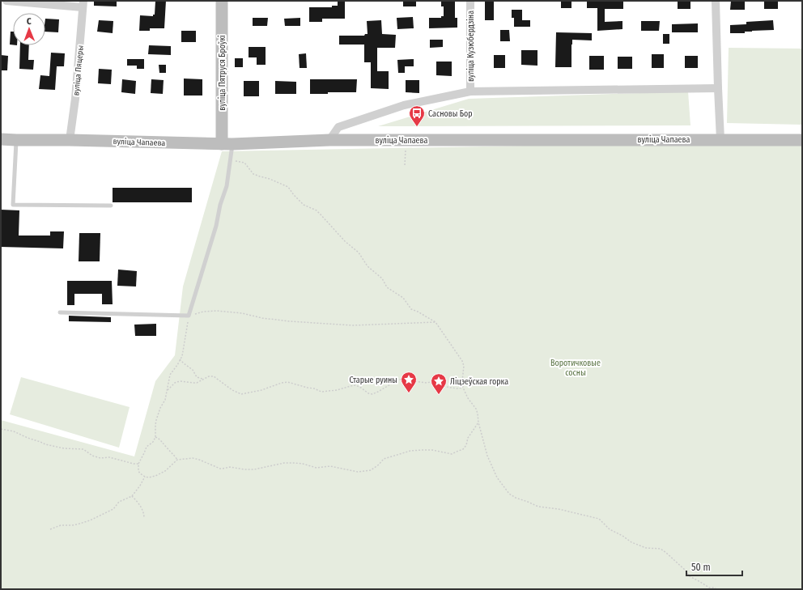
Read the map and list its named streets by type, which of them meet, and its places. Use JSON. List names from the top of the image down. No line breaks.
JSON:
{"streets":{"main road":["вуліца Пятруся Броўкі","вуліца Чапаева"],"street":["вуліца Кузюбердзіна","вуліца Пяцеры"]},"crossings":[["вуліца Пяцеры","вуліца Чапаева"],["вуліца Пятруся Броўкі","вуліца Чапаева"]],"parks":["Воротичковые сосны"],"places":{"bus stop":["Сасновы Бор"],"place":["Старые руины","Ліцэеўская горка"]},"scale_bar":"50 m","north":"top"}
